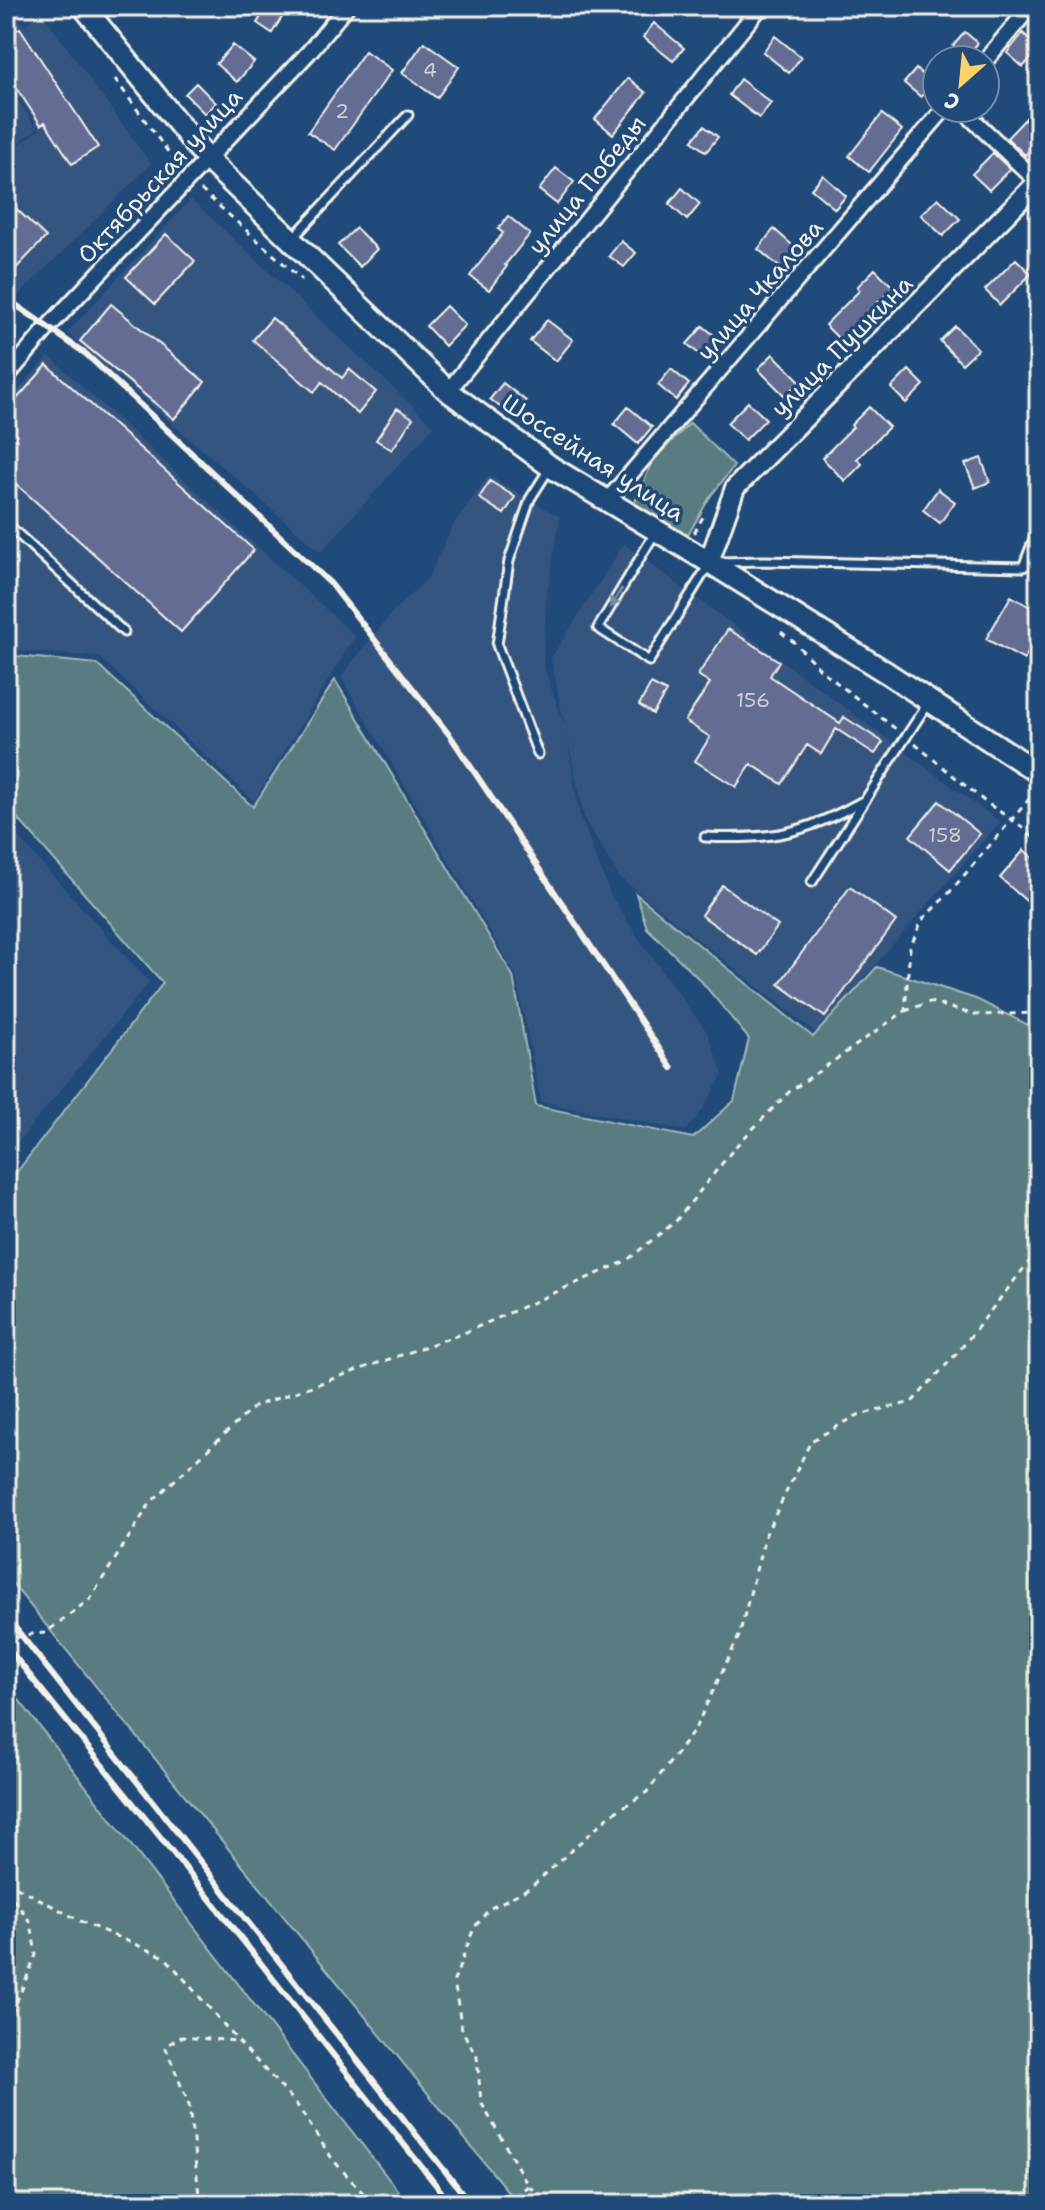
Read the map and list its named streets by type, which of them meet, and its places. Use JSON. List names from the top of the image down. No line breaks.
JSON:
{"streets":{"main road":["Шоссейная улица"],"street":["Октябрьская улица","улица Победы","улица Чкалова","улица Пушкина"]},"crossings":[["Октябрьская улица","Шоссейная улица"],["улица Победы","Шоссейная улица"],["улица Чкалова","Шоссейная улица"],["улица Пушкина","Шоссейная улица"]],"house_numbers":["4","2","156","158"],"north":"bottom left"}
